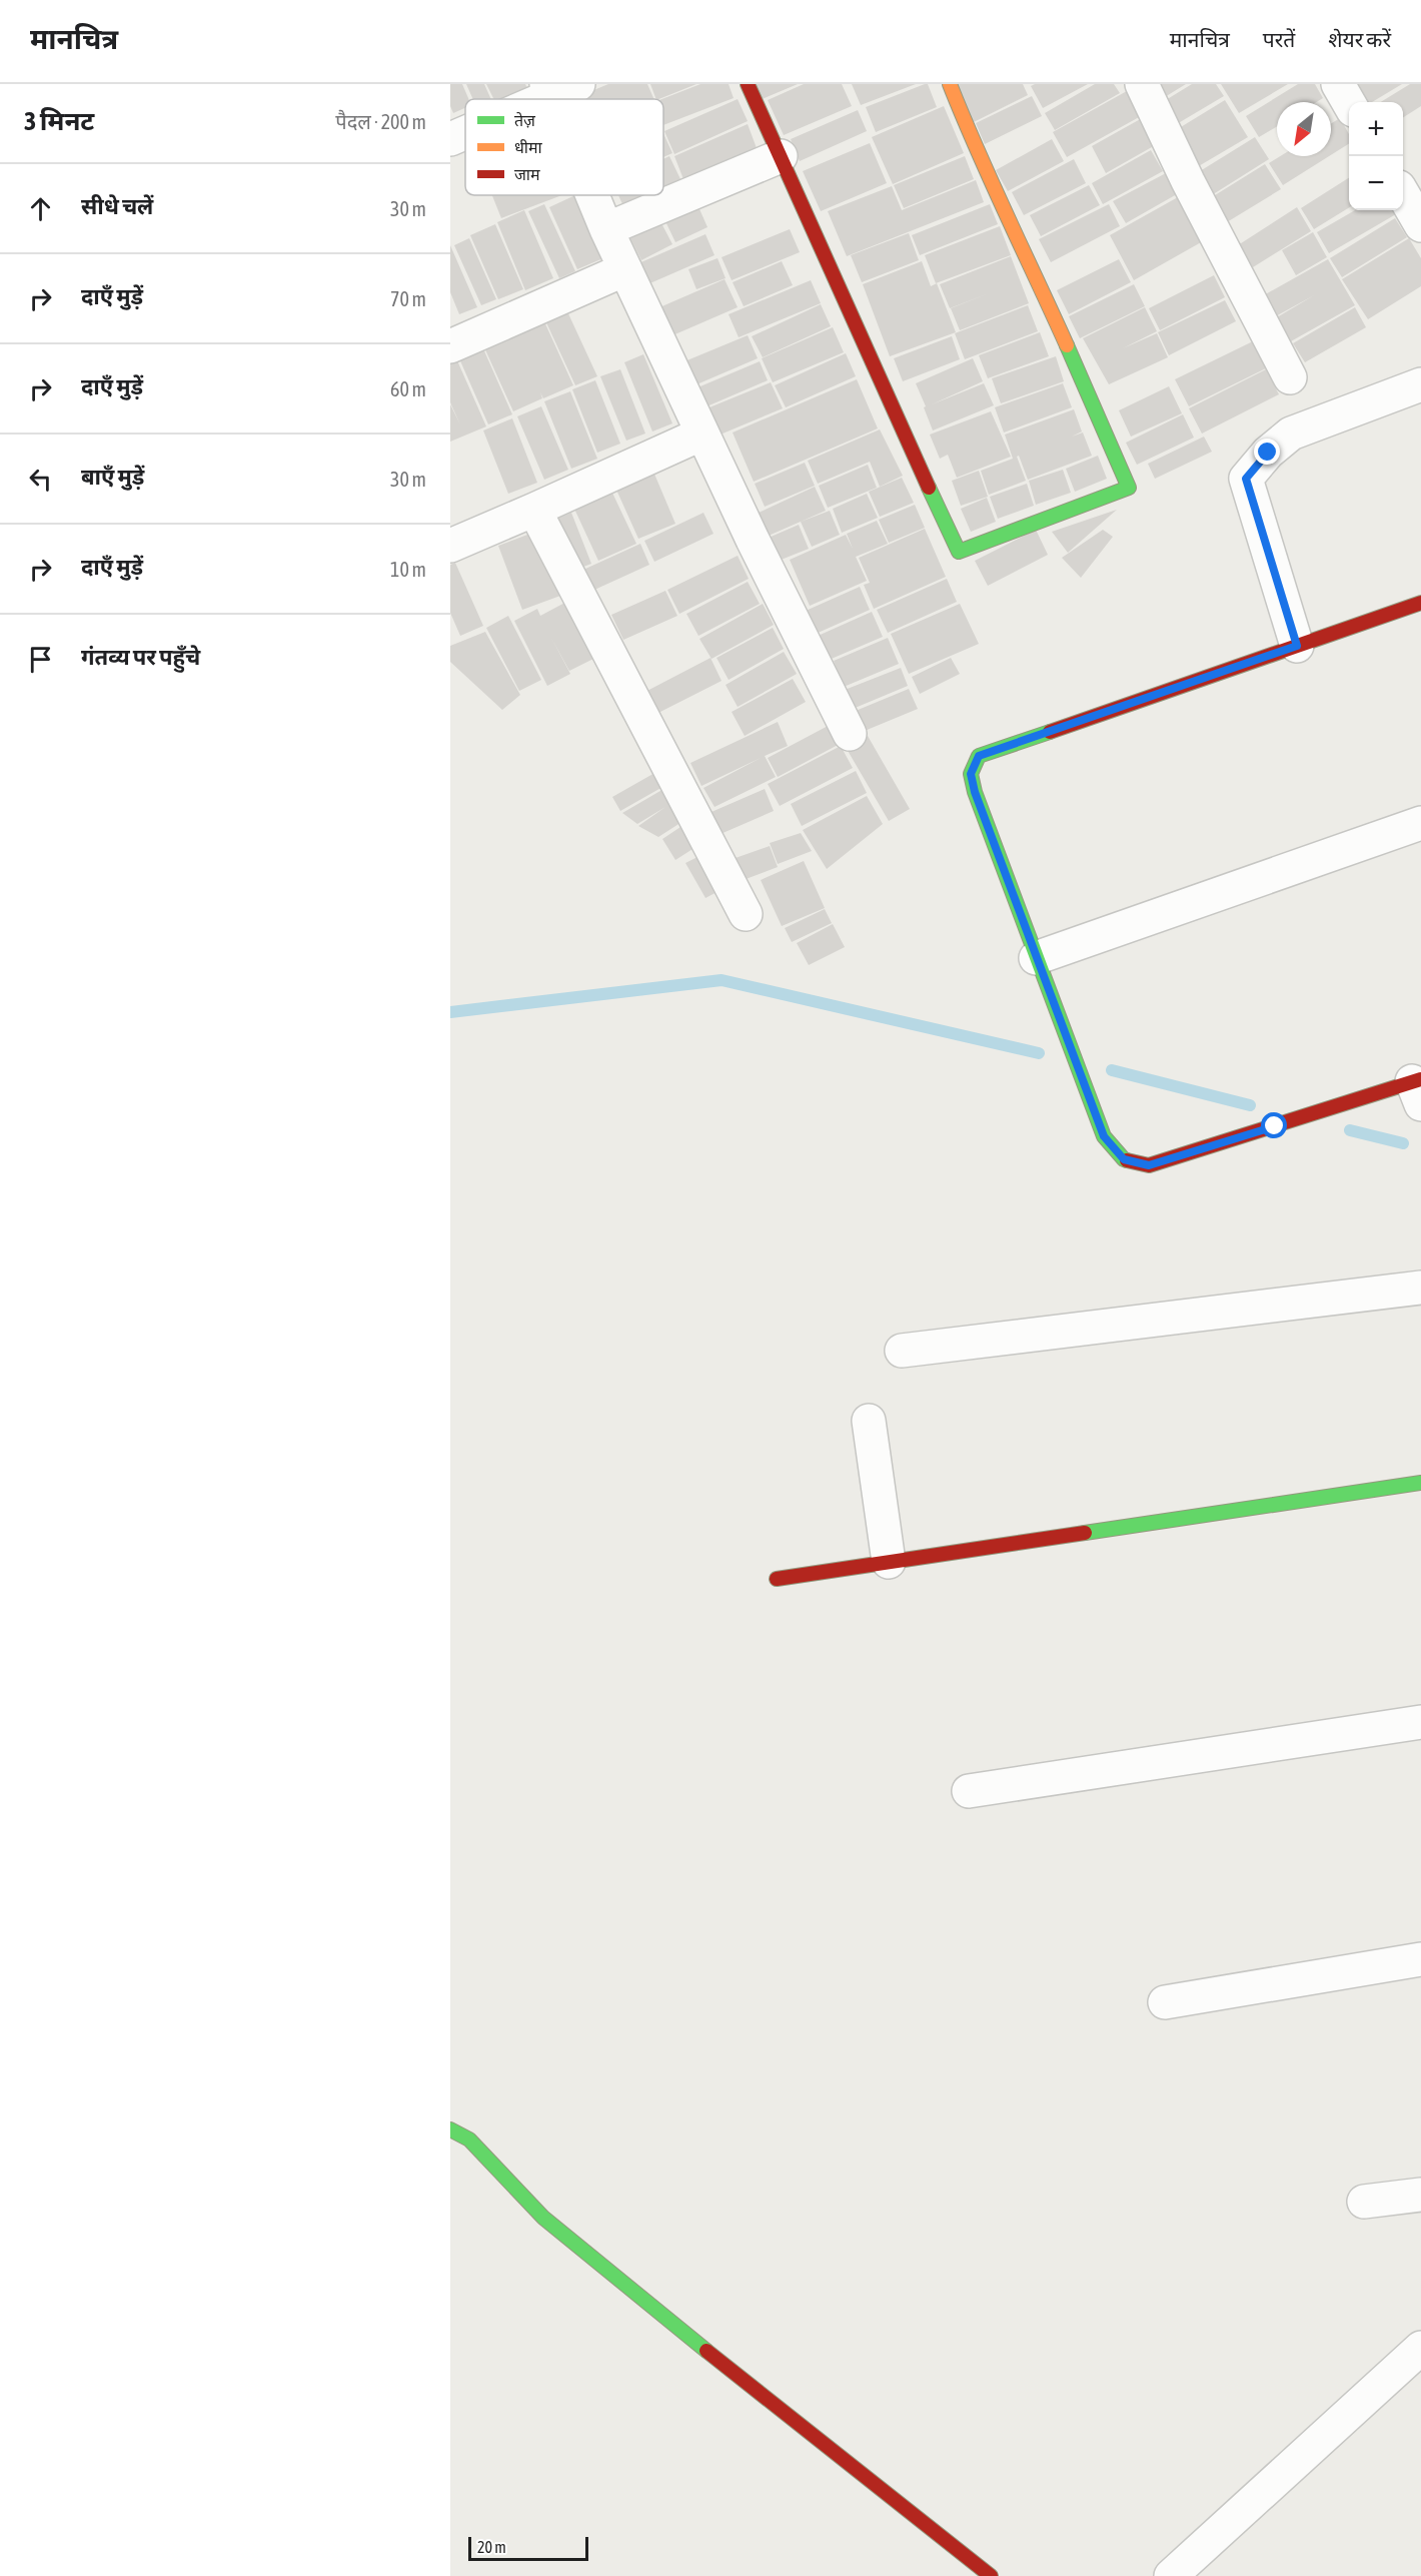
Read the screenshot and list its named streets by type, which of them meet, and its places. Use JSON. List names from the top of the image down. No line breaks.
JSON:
{"legend":["तेज़","धीमा","जाम"],"scale_bar":"20 m","north":"bottom left","page":{"header":"मानचित्र","nav":["मानचित्र","परतें","शेयर करें"],"heading":["3 मिनट","पैदल · 200 m"],"map_buttons":["+","−"],"list":[["सीधे चलें","30 m"],["दाएँ मुड़ें","70 m"],["दाएँ मुड़ें","60 m"],["बाएँ मुड़ें","30 m"],["दाएँ मुड़ें","10 m"],"गंतव्य पर पहुँचे"],"scale":"20 m"}}
